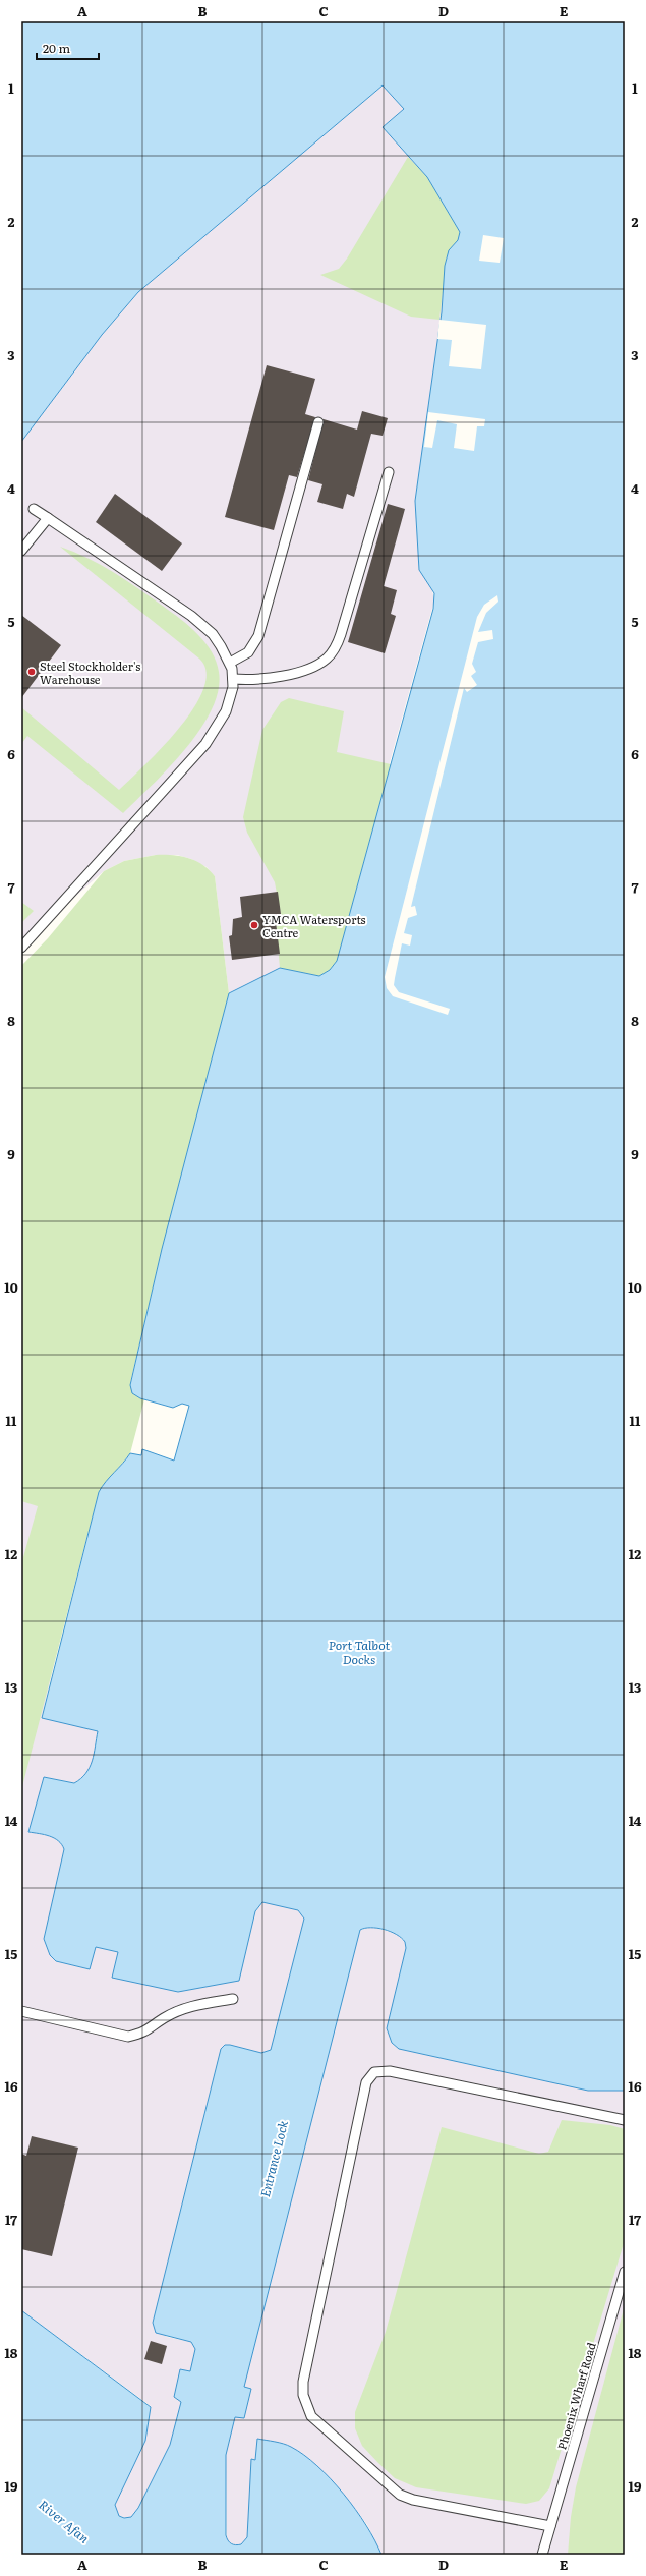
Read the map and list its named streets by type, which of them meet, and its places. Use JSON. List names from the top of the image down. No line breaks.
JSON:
{"streets":{"lane":["Phoenix Wharf Road"]},"water":["Port Talbot Docks","Entrance Lock","River Afan"],"places":["Steel Stockholder's Warehouse","YMCA Watersports Centre"],"scale_bar":"20 m","grid":{"columns":["A","B","C","D","E"],"rows":["1","2","3","4","5","6","7","8","9","10","11","12","13","14","15","16","17","18","19"]}}
